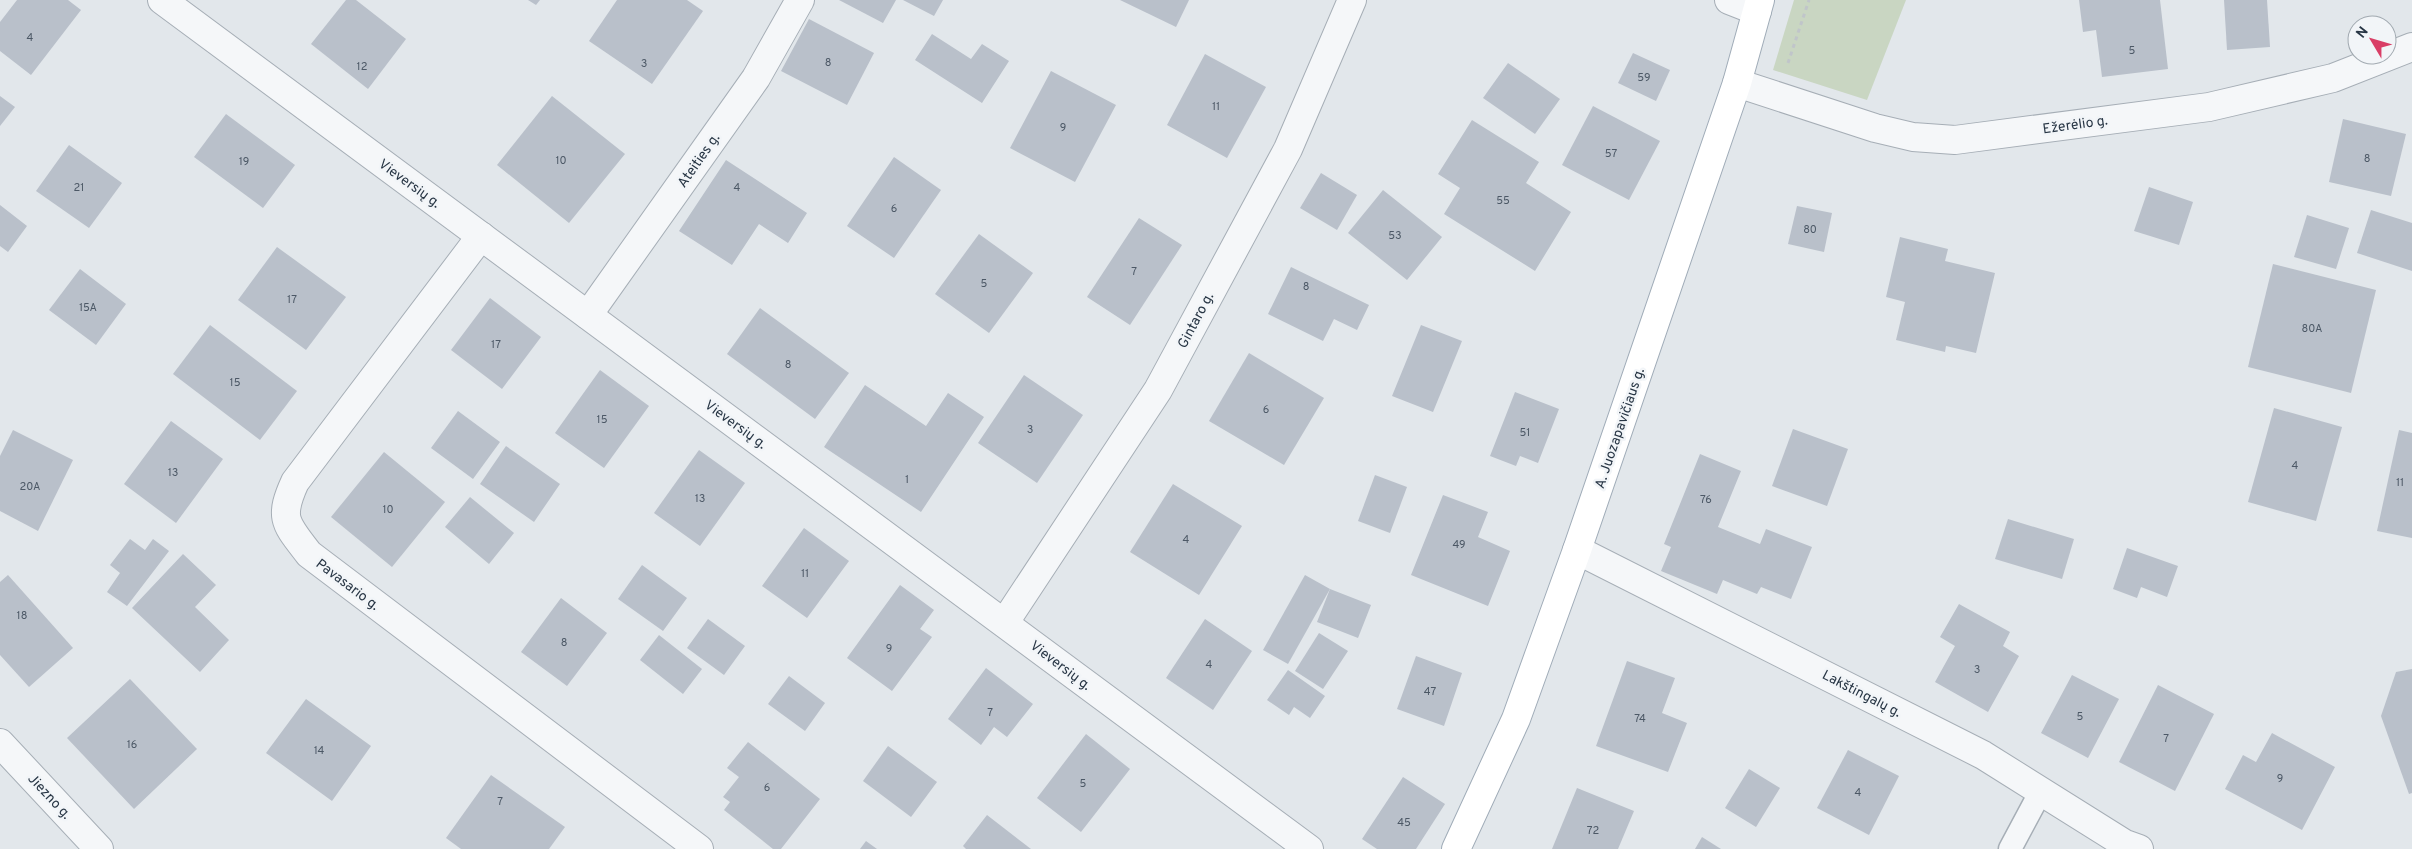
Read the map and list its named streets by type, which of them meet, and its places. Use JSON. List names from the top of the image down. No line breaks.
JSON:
{"streets":{"main road":["A. Juozapavičiaus g."],"street":["Ežerėlio g.","Ateities g.","Vieversių g.","Gintaro g.","Pavasario g.","Lakštingalų g.","Jiezno g."]},"crossings":[["Ežerėlio g.","A. Juozapavičiaus g."],["Ateities g.","Vieversių g."],["Vieversių g.","Gintaro g."],["Vieversių g.","Pavasario g."],["A. Juozapavičiaus g.","Lakštingalų g."]],"house_numbers":["4","5","8","3","12","59","11","9","57","8","10","19","21","4","55","6","80","53","7","5","8","17","15A","80A","17","8","15","6","15","3","51","4","13","1","11","20A","13","76","10","4","49","11","18","8","9","4","3","47","7","5","74","7","16","14","9","5","6","4","7","45","72"],"north":"top left"}
